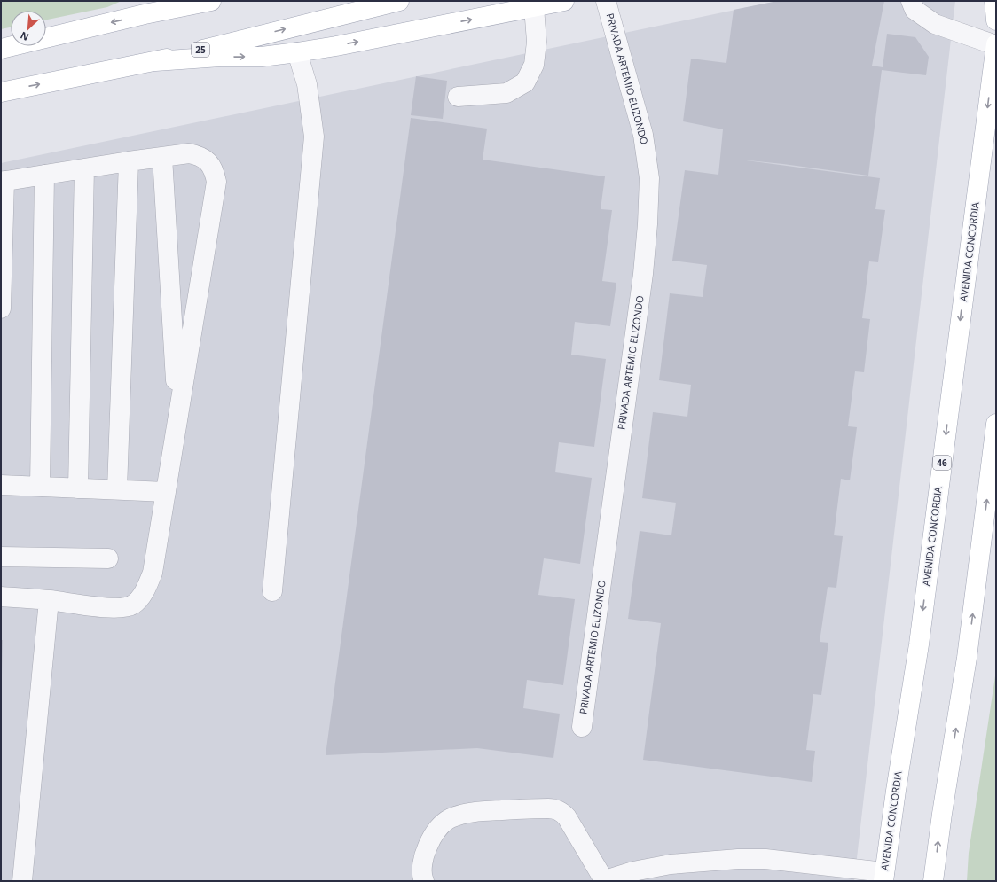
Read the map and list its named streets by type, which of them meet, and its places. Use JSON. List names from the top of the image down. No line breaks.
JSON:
{"streets":{"main road":["25","AVENIDA CONCORDIA","46"],"lane":["PRIVADA ARTEMIO ELIZONDO"]},"north":"bottom left"}
